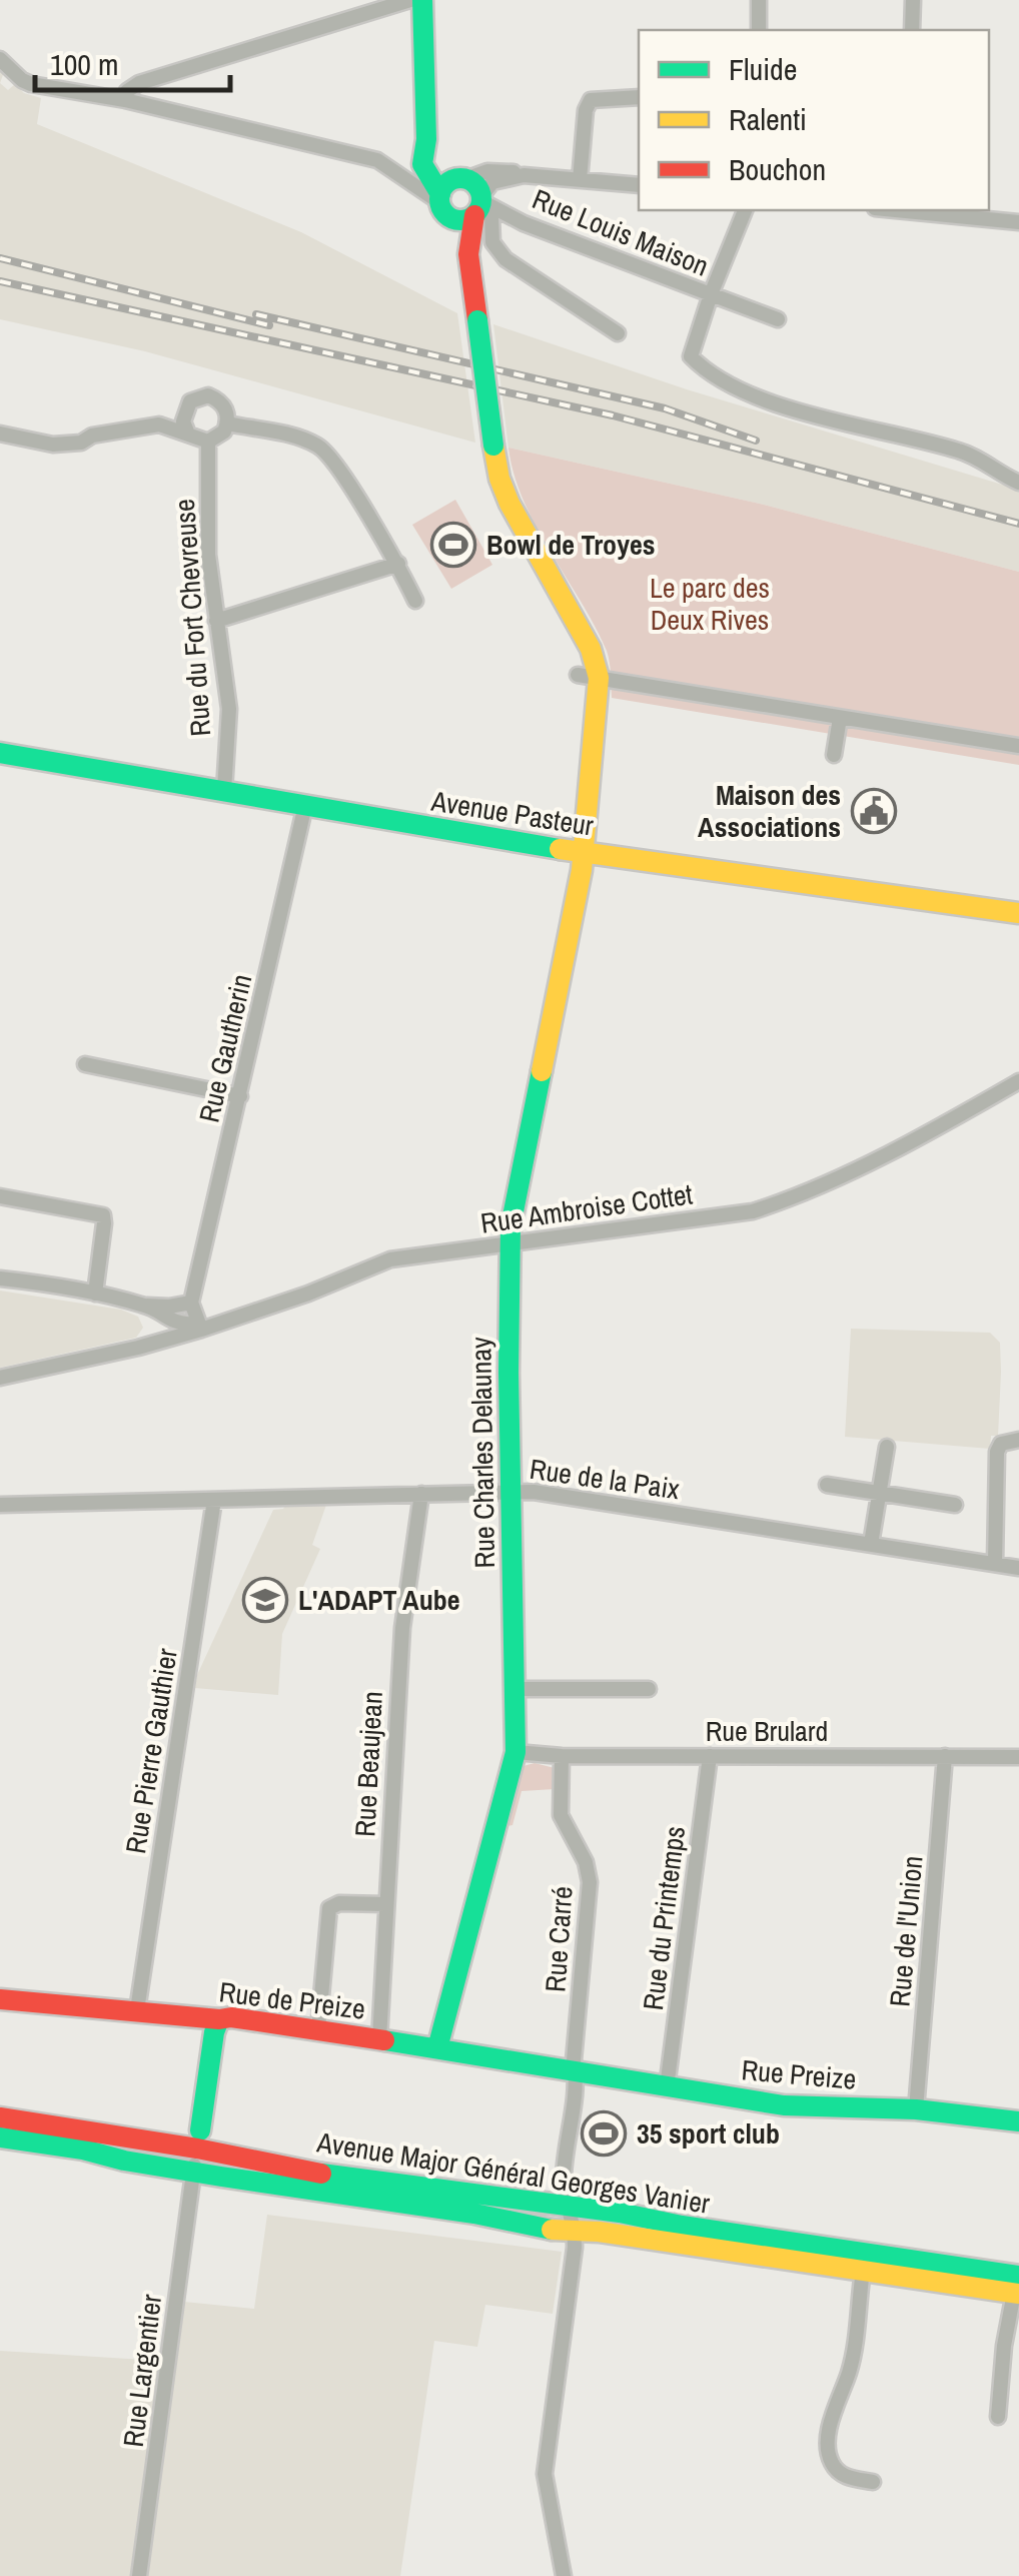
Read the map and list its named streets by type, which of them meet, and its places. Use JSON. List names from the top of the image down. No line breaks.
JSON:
{"streets":{"street":["Rue Louis Maison","Rue du Fort Chevreuse","Avenue Pasteur","Rue Gautherin","Rue Ambroise Cottet","Rue Charles Delaunay","Rue de la Paix","Rue Brulard","Rue Pierre Gauthier","Rue Beaujean","Rue du Printemps","Rue de l'Union","Rue Carré","Rue de Preize","Rue Preize","Avenue Major Général Georges Vanier","Rue Largentier"]},"crossings":[["Rue du Fort Chevreuse","Avenue Pasteur"],["Avenue Pasteur","Rue Gautherin"],["Avenue Pasteur","Rue Charles Delaunay"],["Rue Ambroise Cottet","Rue Charles Delaunay"],["Rue Charles Delaunay","Rue de la Paix"],["Rue Charles Delaunay","Rue Brulard"],["Rue Charles Delaunay","Rue de Preize"],["Rue de la Paix","Rue Pierre Gauthier"],["Rue de la Paix","Rue Beaujean"],["Rue Brulard","Rue du Printemps"],["Rue Brulard","Rue de l'Union"],["Rue Brulard","Rue Carré"],["Rue Pierre Gauthier","Rue de Preize"],["Rue Beaujean","Rue de Preize"],["Rue du Printemps","Rue Preize"],["Rue de l'Union","Rue Preize"],["Rue Carré","Rue de Preize"],["Rue Carré","Rue Preize"],["Rue Carré","Avenue Major Général Georges Vanier"],["Rue de Preize","Rue Preize"],["Avenue Major Général Georges Vanier","Rue Largentier"]],"parks":["Le parc des Deux Rives"],"places":{"sports":["Bowl de Troyes","35 sport club"],"public building":["Maison des Associations"],"school or university":["L'ADAPT Aube"]},"legend":["Fluide","Ralenti","Bouchon"],"scale_bar":"100 m"}
